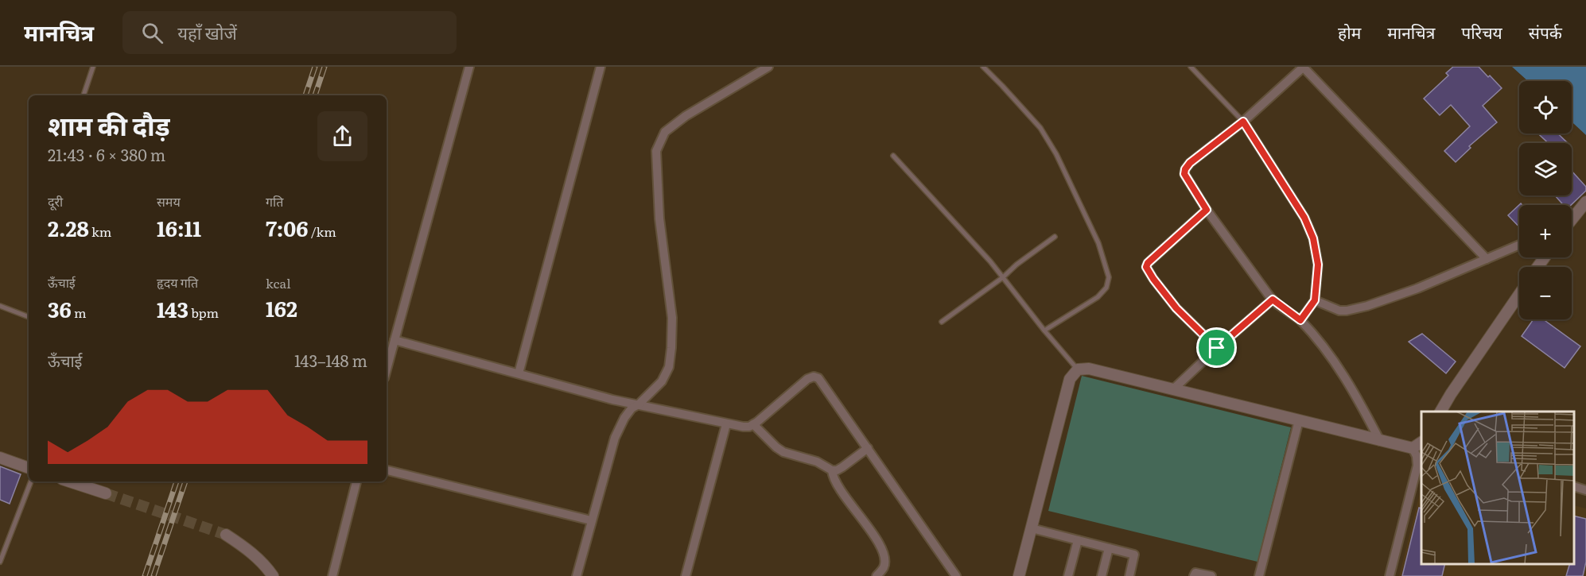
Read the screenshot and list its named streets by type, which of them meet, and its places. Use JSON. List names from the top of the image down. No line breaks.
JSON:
{"page":{"header":"मानचित्र","search":"यहाँ खोजें","nav":["होम","मानचित्र","परिचय","संपर्क"],"map_buttons":["+","−"],"heading":["शाम की दौड़","21:43 · 6 × 380 m"],"stats":[["दूरी","2.28 km"],["समय","16:11"],["गति","7:06 /km"],["ऊँचाई","36 m"],["हृदय गति","143 bpm"],["kcal","162"]],"chart":["ऊँचाई","143–148 m"]}}
